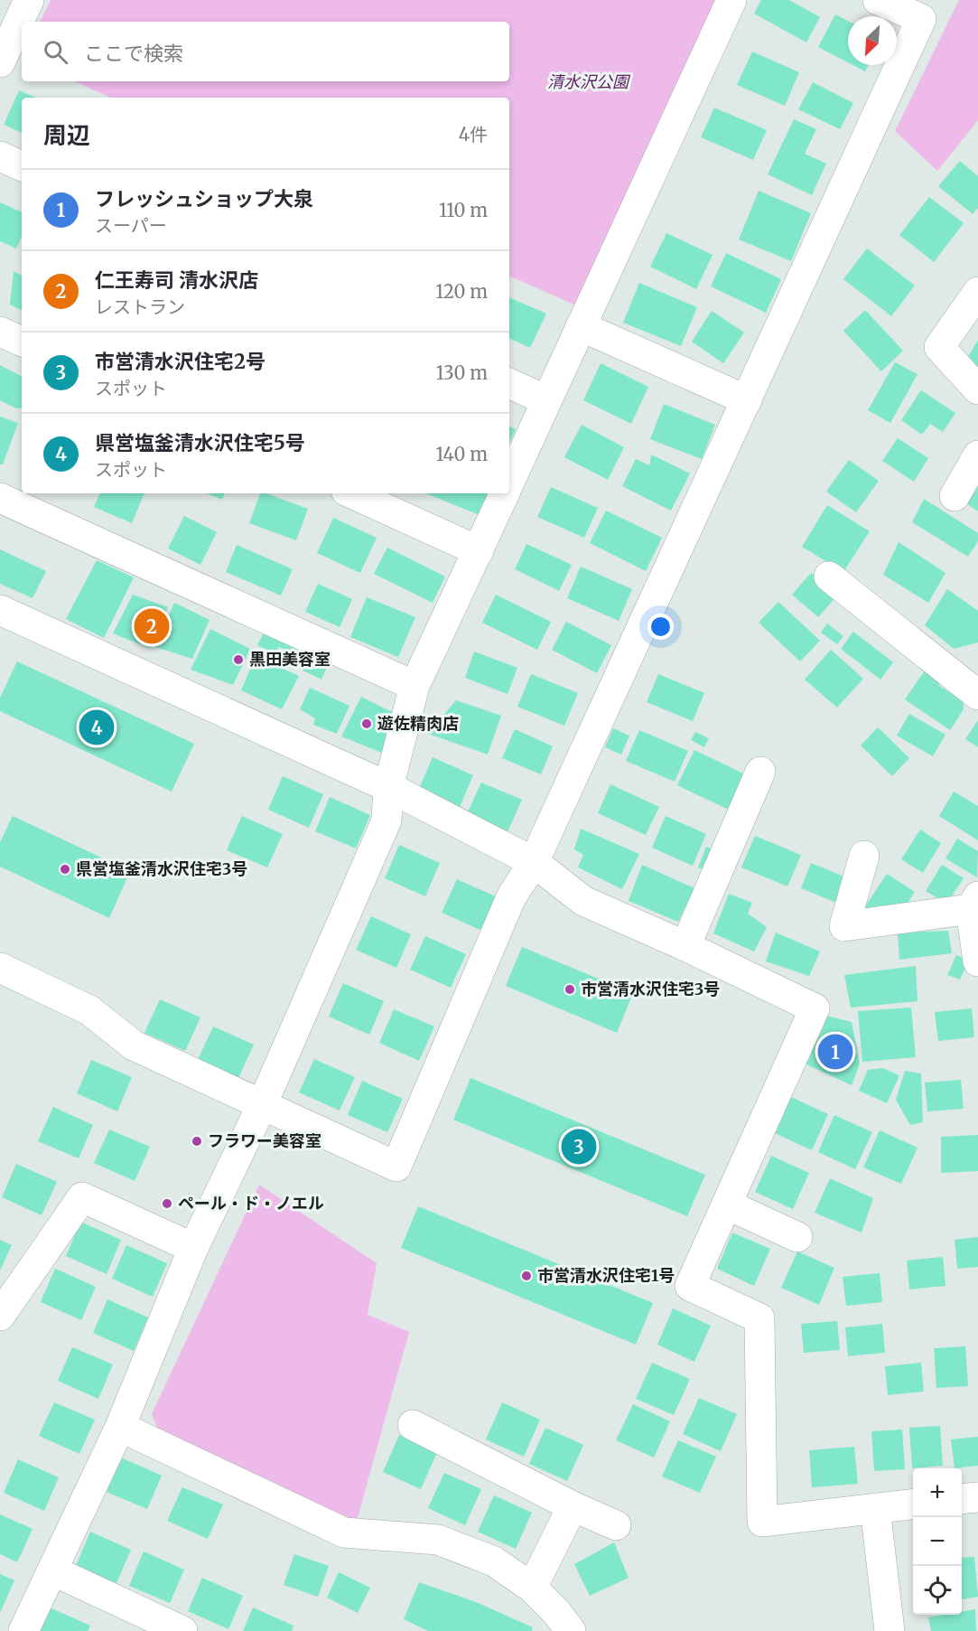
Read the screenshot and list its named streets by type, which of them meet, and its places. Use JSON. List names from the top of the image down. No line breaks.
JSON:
{"parks":["清水沢公園"],"places":["黒田美容室","遊佐精肉店","県営塩釜清水沢住宅3号","市営清水沢住宅3号","フラワー美容室","ペール・ド・ノエル","市営清水沢住宅1号"],"north":"bottom left","page":{"search":"ここで検索","heading":["周辺","4件"],"list":[{"mark":"1","name":"フレッシュショップ大泉","note":"スーパー","value":"110 m"},{"mark":"2","name":"仁王寿司 清水沢店","note":"レストラン","value":"120 m"},{"mark":"3","name":"市営清水沢住宅2号","note":"スポット","value":"130 m"},{"mark":"4","name":"県営塩釜清水沢住宅5号","note":"スポット","value":"140 m"}],"pins":["2","4","1","3"],"map_buttons":["+","−"]}}
